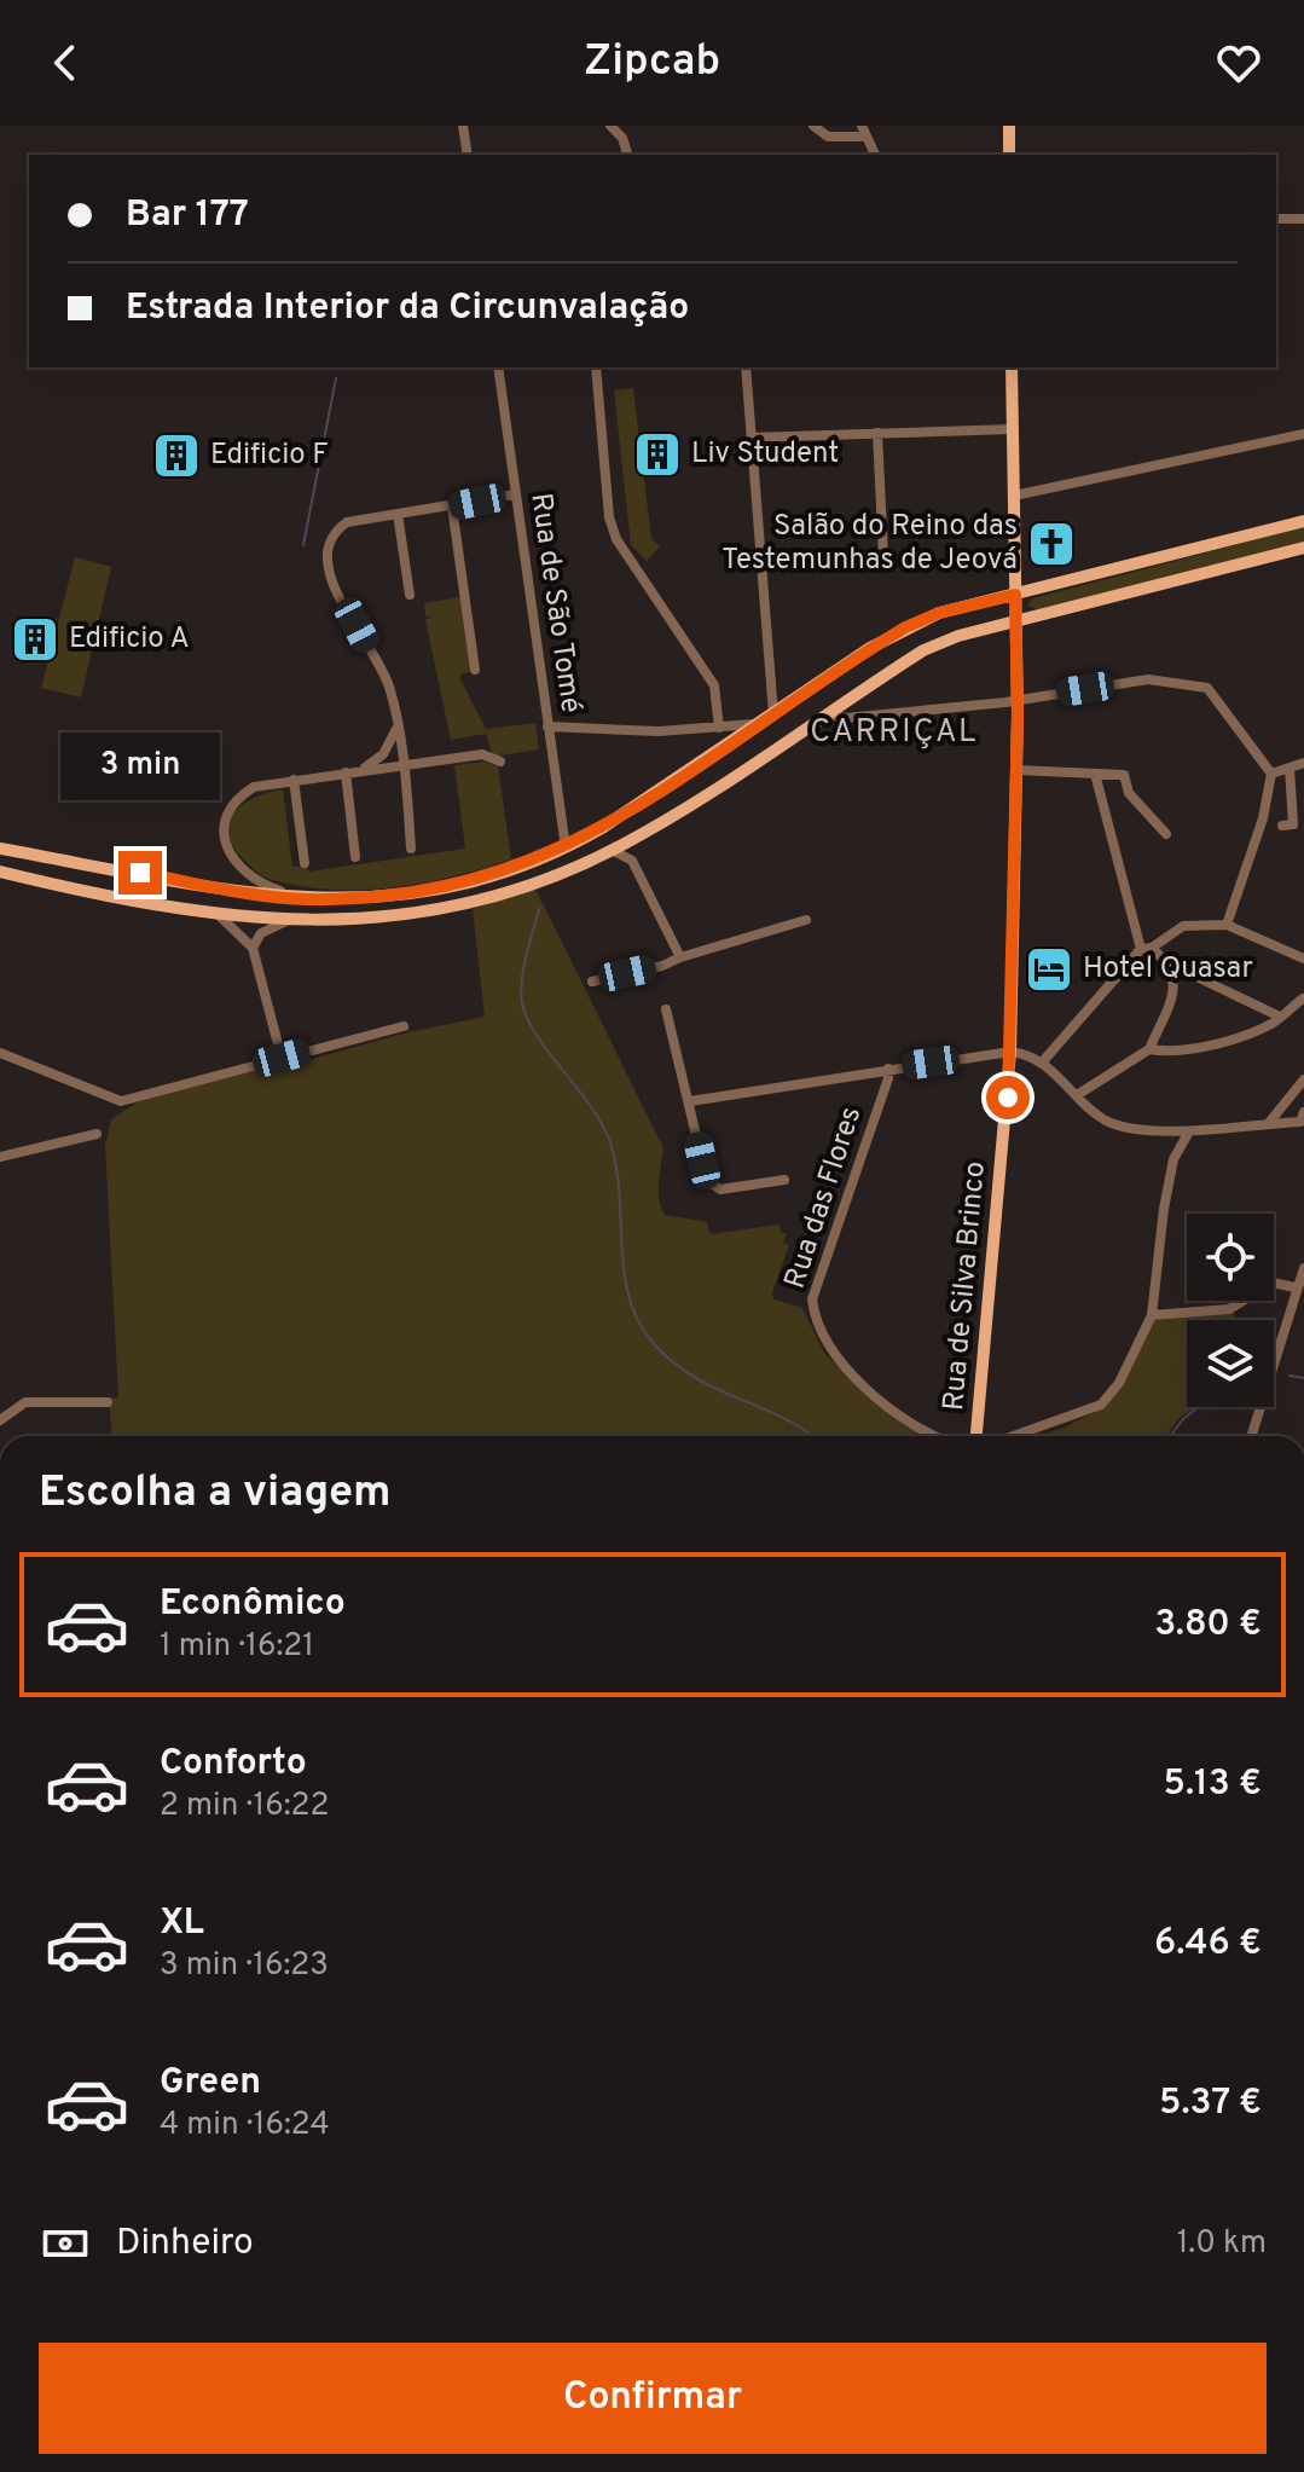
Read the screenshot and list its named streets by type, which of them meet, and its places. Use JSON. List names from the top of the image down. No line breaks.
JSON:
{"streets":{"main road":["Rua de Silva Brinco"],"street":["Rua de São Tomé","Rua das Flores"]},"districts":["CARRIÇAL"],"places":{"building":["Liv Student","Edificio F","Edificio A"],"church":["Salão do Reino das Testemunhas de Jeová"],"hotel":["Hotel Quasar"]},"page":{"header":"Zipcab","banner":["Bar 177","Estrada Interior da Circunvalação"],"bubble":"3 min","heading":"Escolha a viagem","list":[{"name":"Econômico","note":"1 min · 16:21","value":"3.80 €"},{"name":"Conforto","note":"2 min · 16:22","value":"5.13 €"},{"name":"XL","note":"3 min · 16:23","value":"6.46 €"},{"name":"Green","note":"4 min · 16:24","value":"5.37 €"}],"pay":["Dinheiro","1.0 km"],"buttons":"Confirmar"}}
